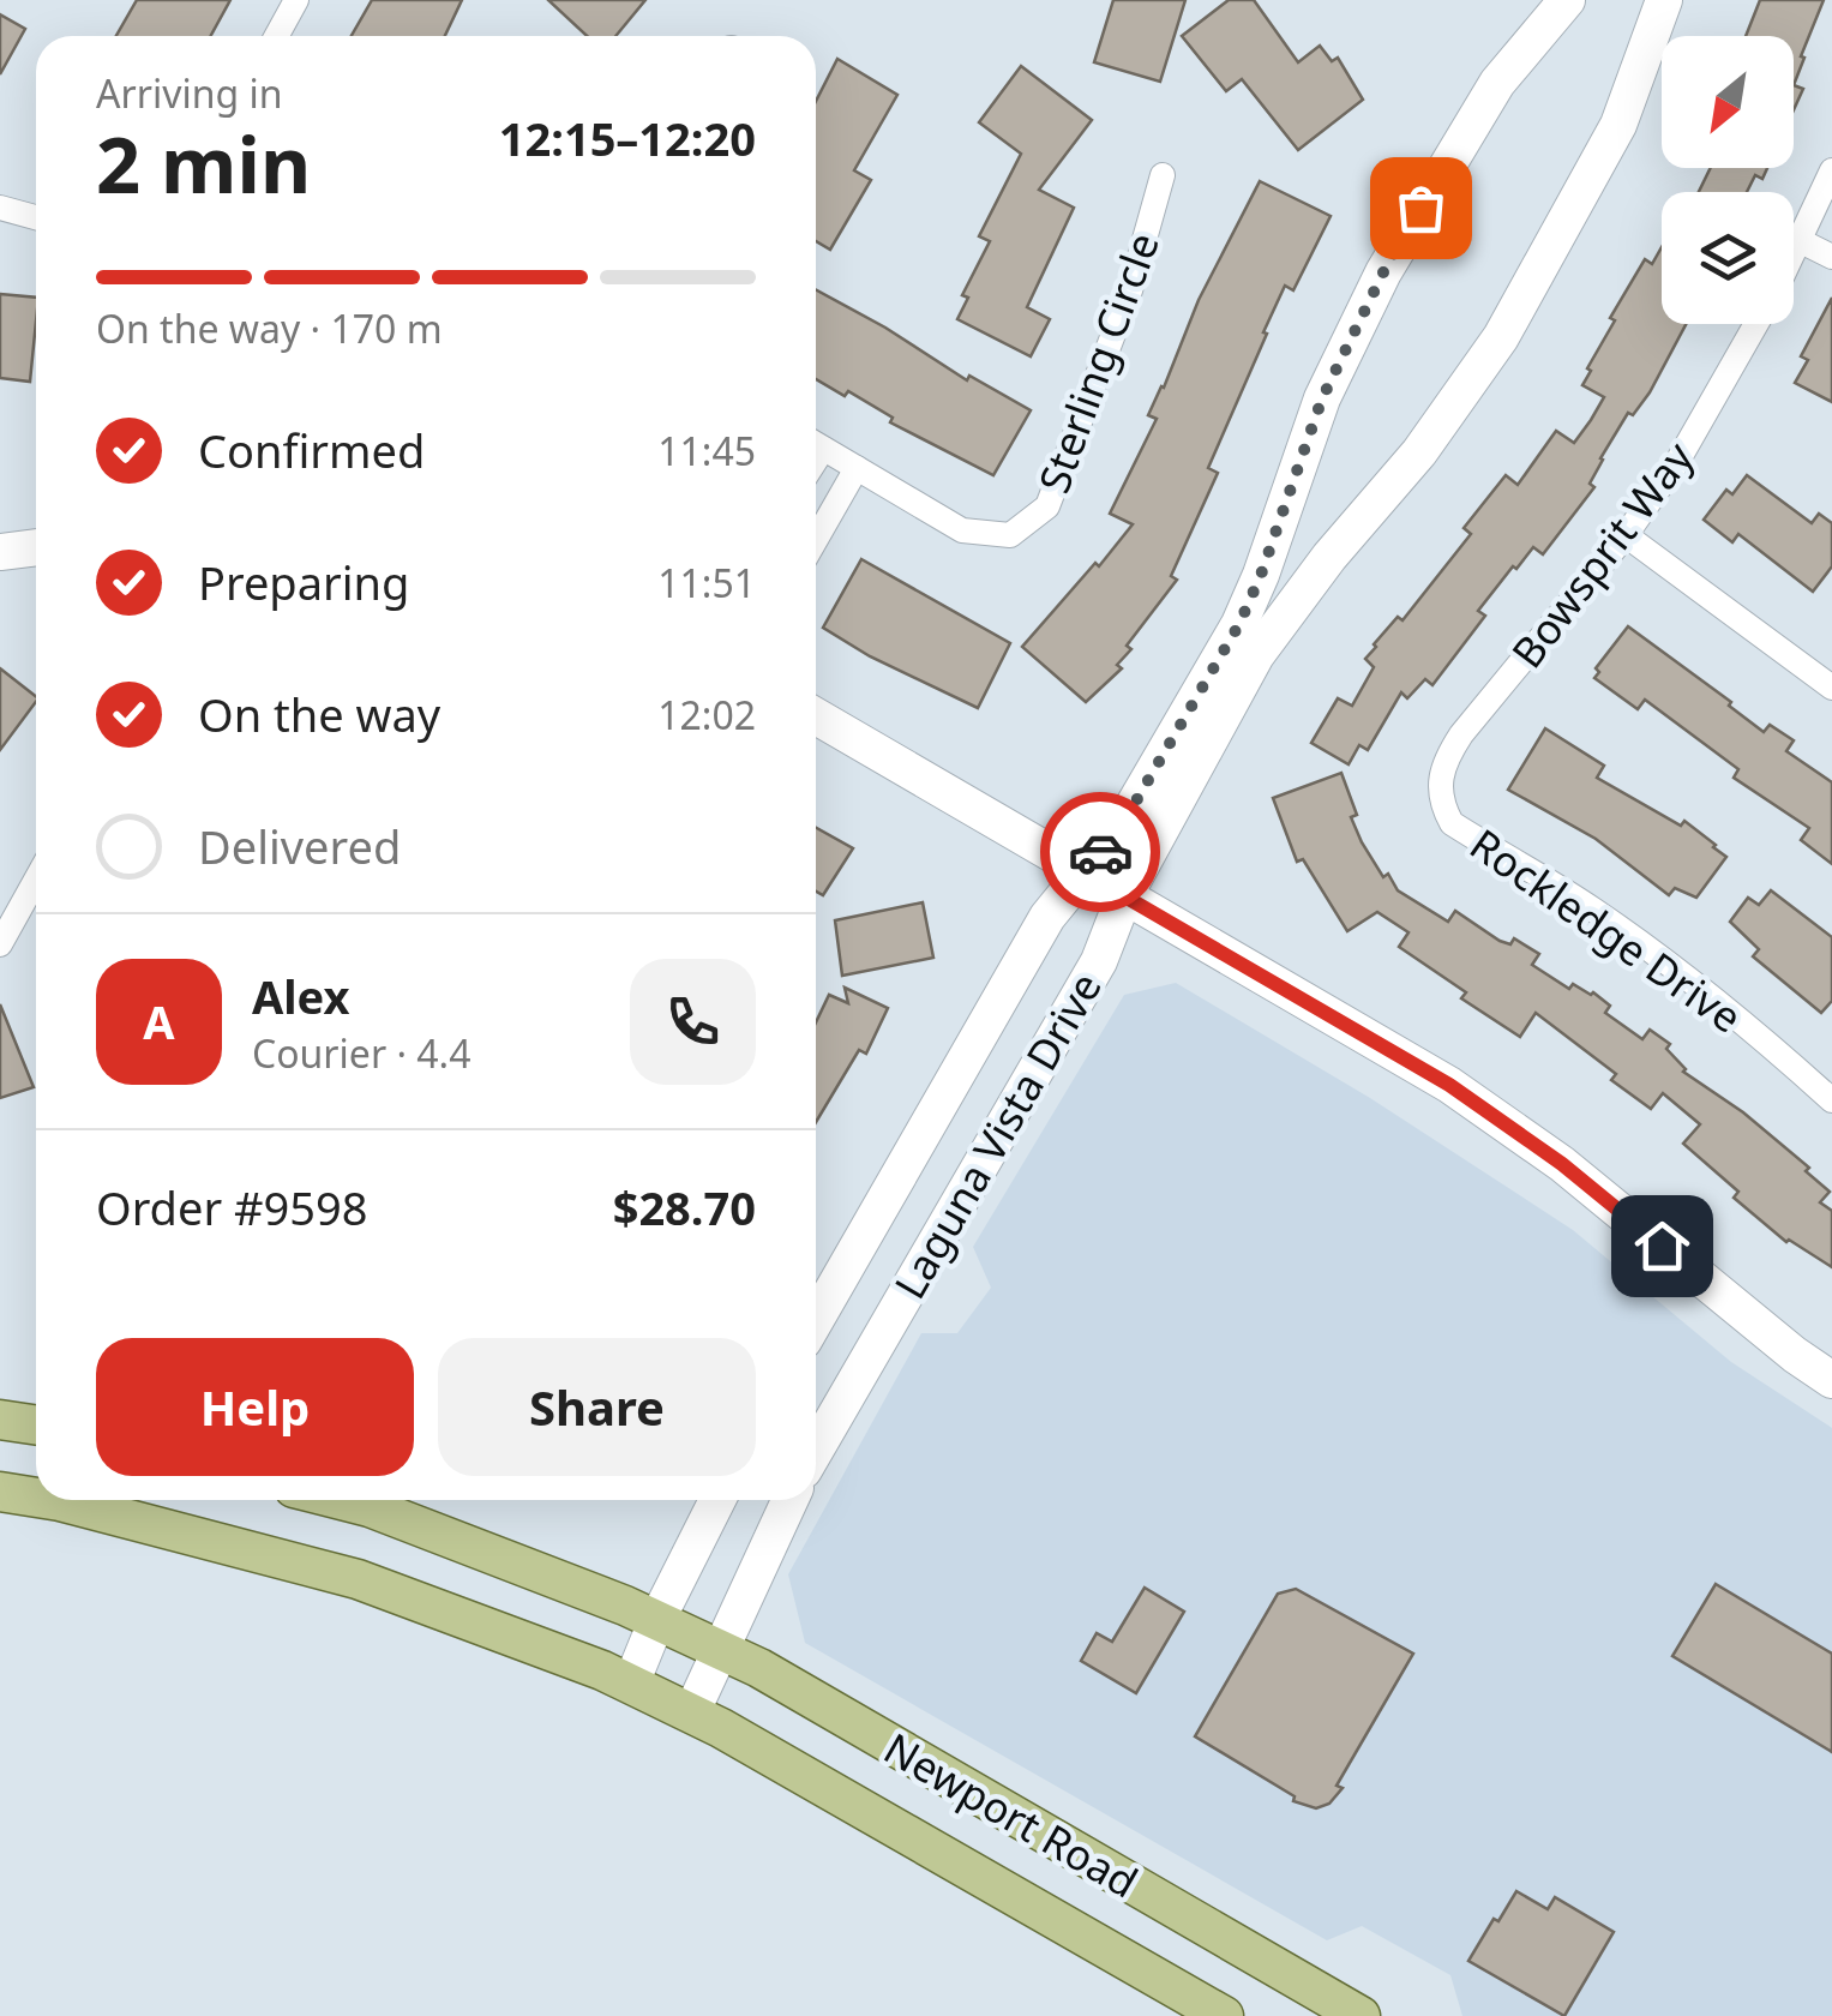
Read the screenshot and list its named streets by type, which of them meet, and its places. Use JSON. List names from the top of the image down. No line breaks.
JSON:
{"streets":{"main road":["Newport Road"],"street":["Sterling Circle","Bowsprit Way","Rockledge Drive","Laguna Vista Drive"]},"crossings":[["Bowsprit Way","Rockledge Drive"]],"north":"bottom left","page":{"heading":["2 min","Arriving in","12:15–12:20"],"panel":["Alex","Courier · 4.4","Order #9598","$28.70"],"bar":"On the way · 170 m","list":[["Confirmed","11:45"],["Preparing","11:51"],["On the way","12:02"],"Delivered"],"round":"A","buttons":["Help","Share"]}}
